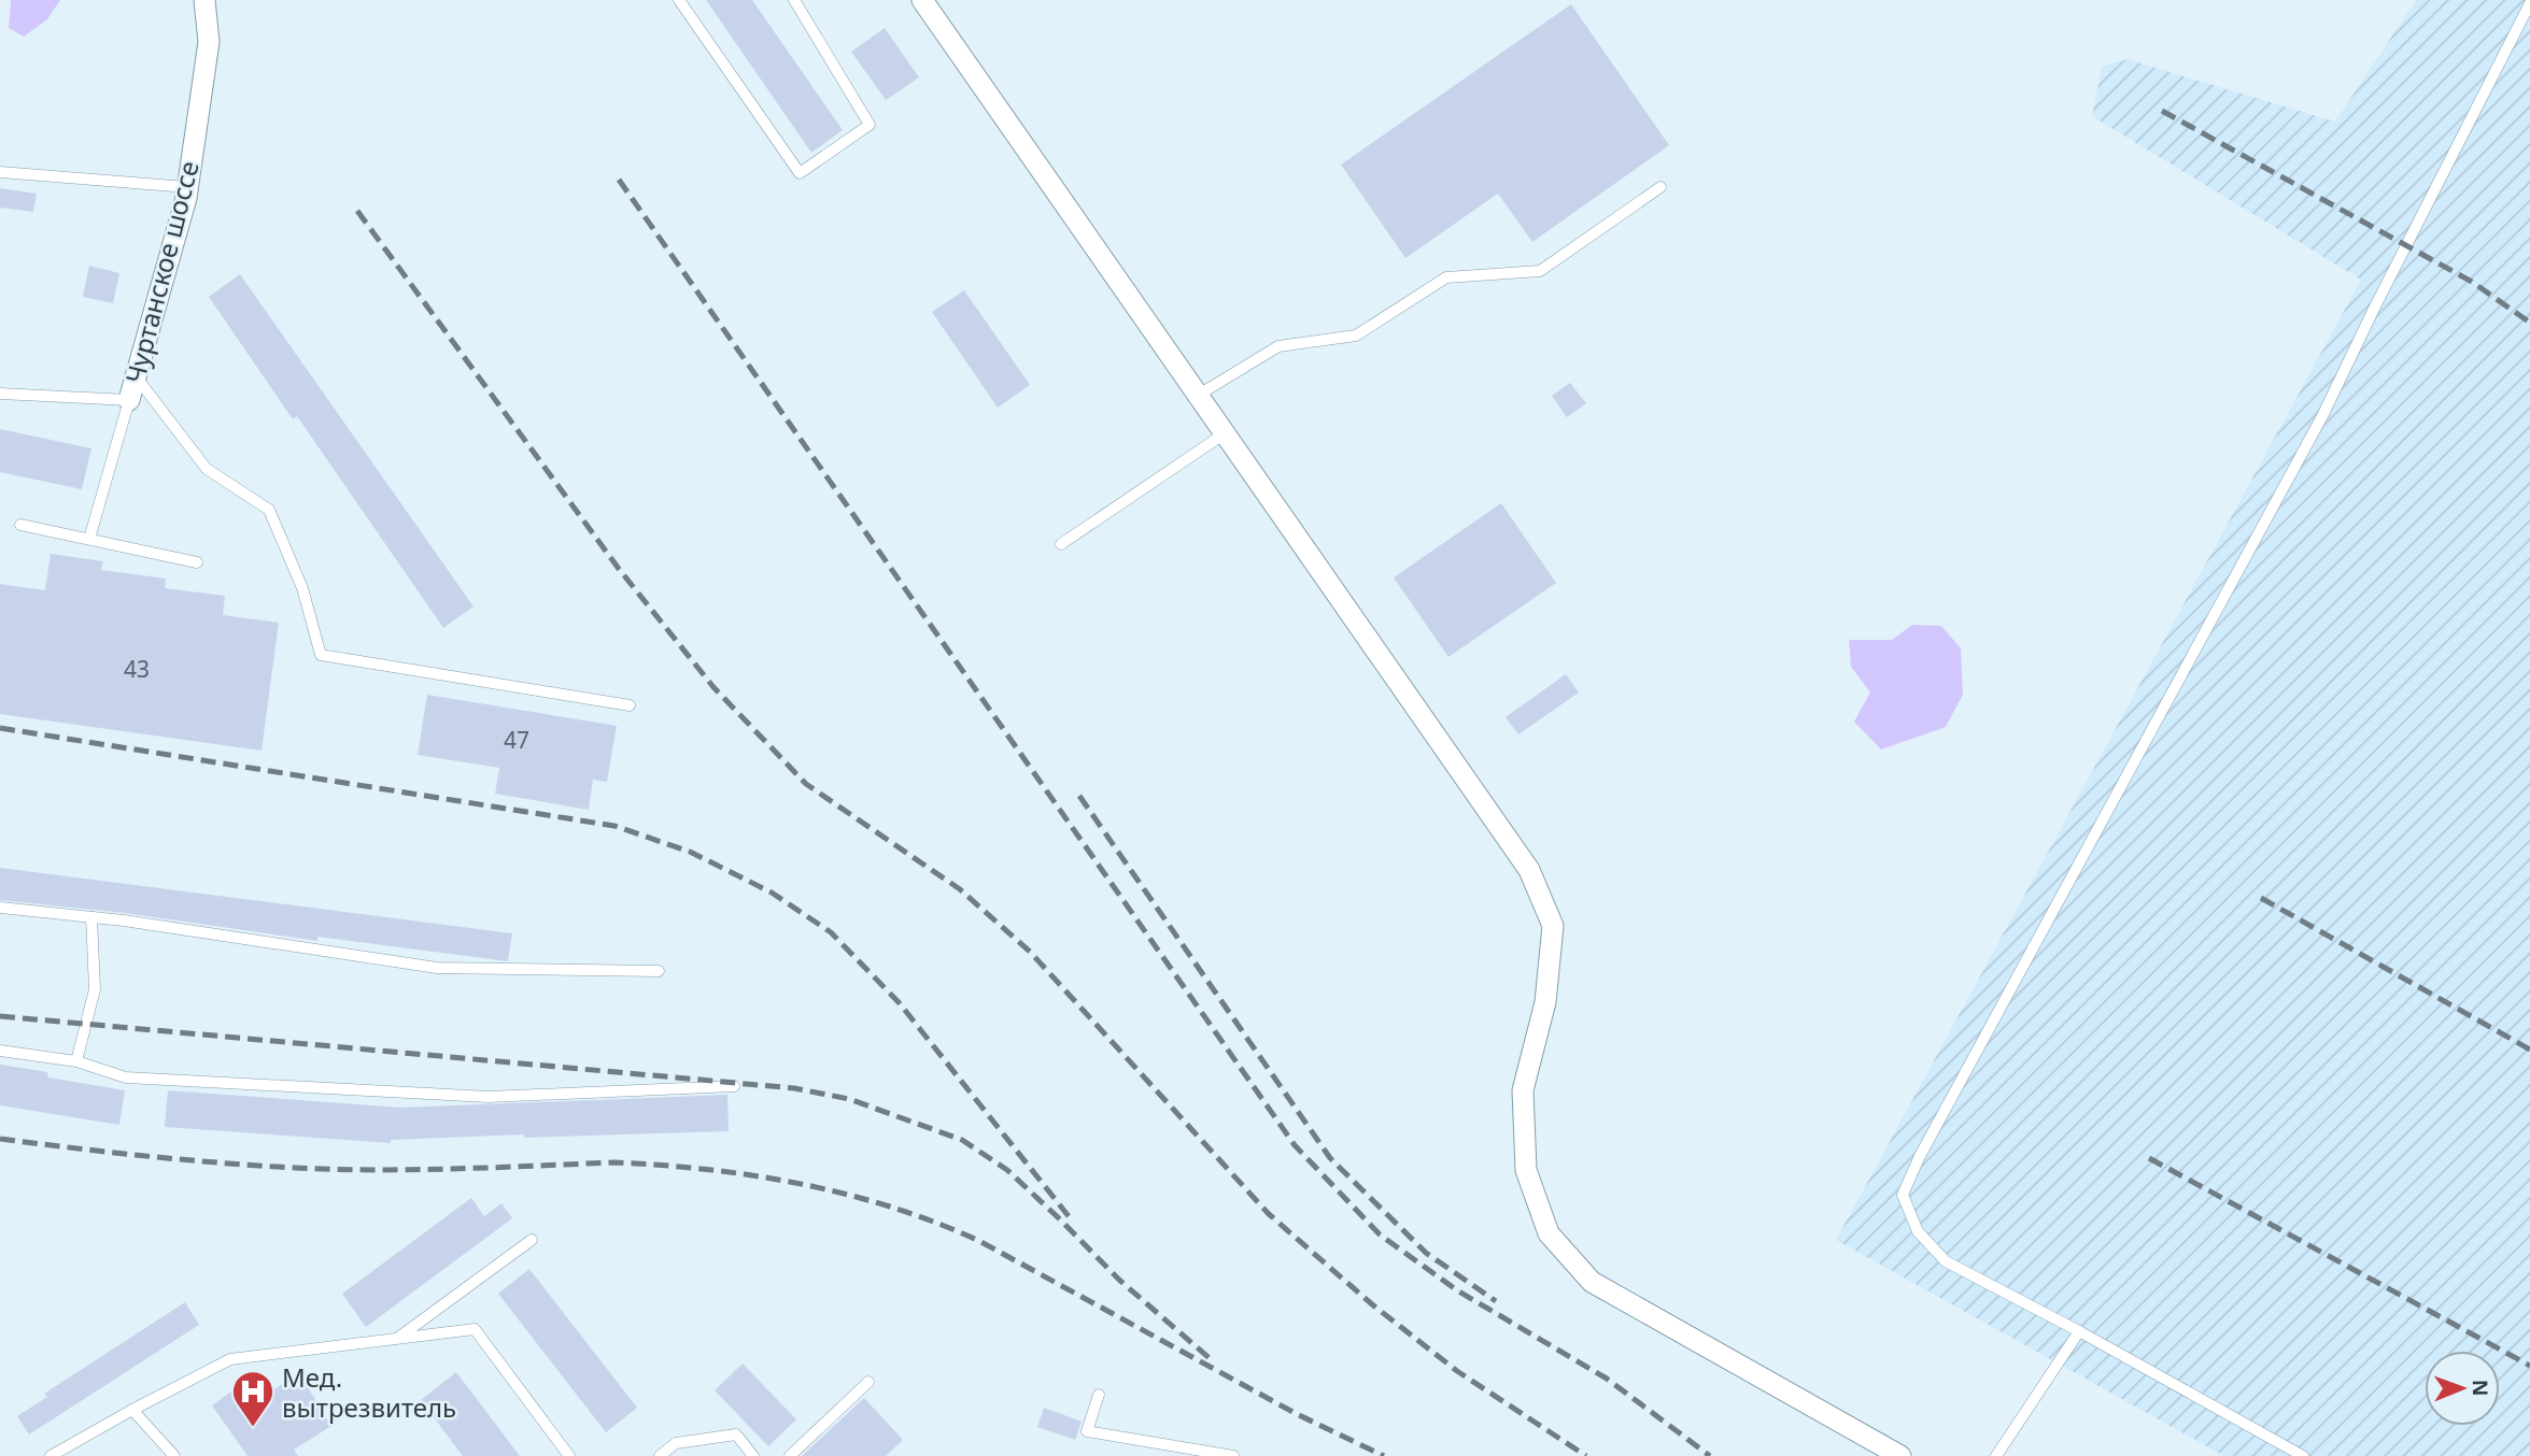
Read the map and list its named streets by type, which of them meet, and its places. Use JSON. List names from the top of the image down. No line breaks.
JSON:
{"streets":{"street":["Чуртанское шоссе"]},"places":{"hospital":["Мед. вытрезвитель"]},"house_numbers":["43","47"],"north":"right"}
